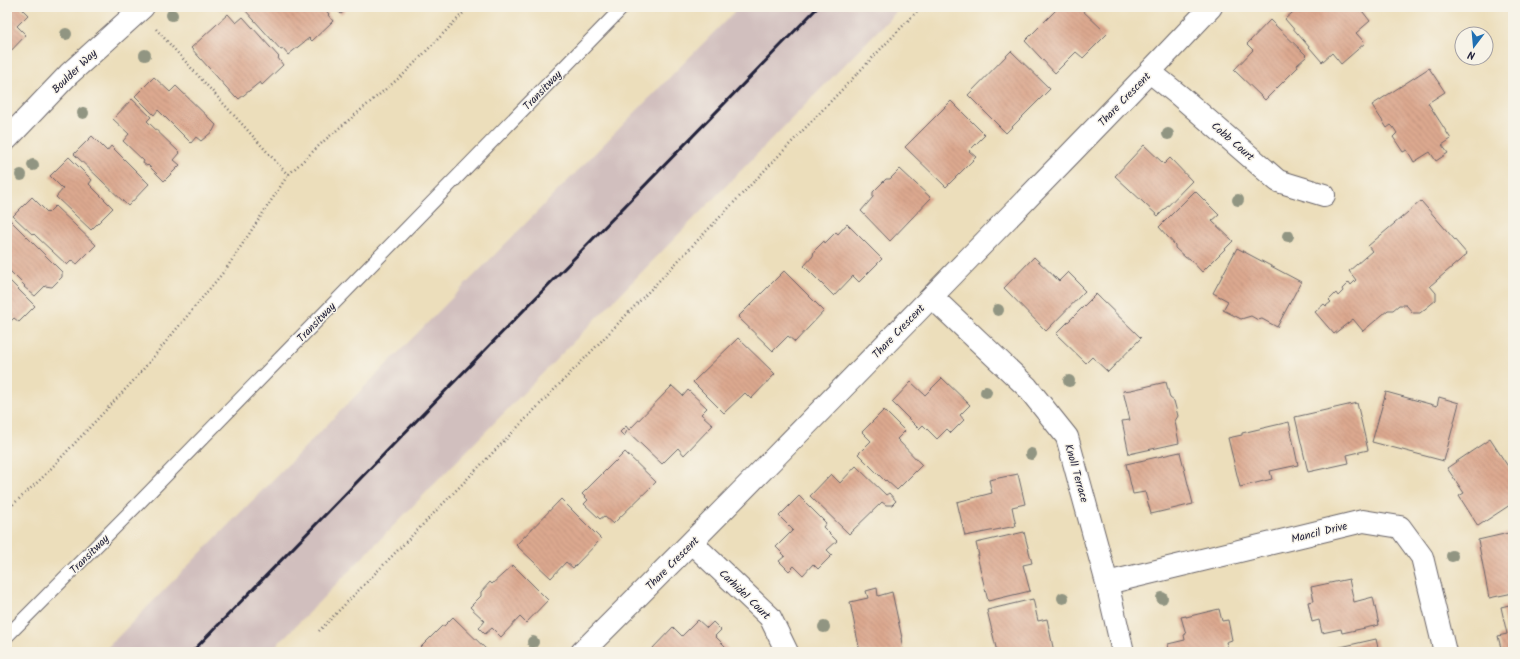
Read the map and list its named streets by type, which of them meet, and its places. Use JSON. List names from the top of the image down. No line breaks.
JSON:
{"streets":{"street":["Boulder Way","Thare Crescent","Cobb Court","Knoll Terrace","Mancil Drive","Carhidel Court"],"lane":["Transitway"]},"crossings":[["Thare Crescent","Cobb Court"],["Thare Crescent","Knoll Terrace"],["Thare Crescent","Carhidel Court"],["Knoll Terrace","Mancil Drive"]],"north":"bottom"}
